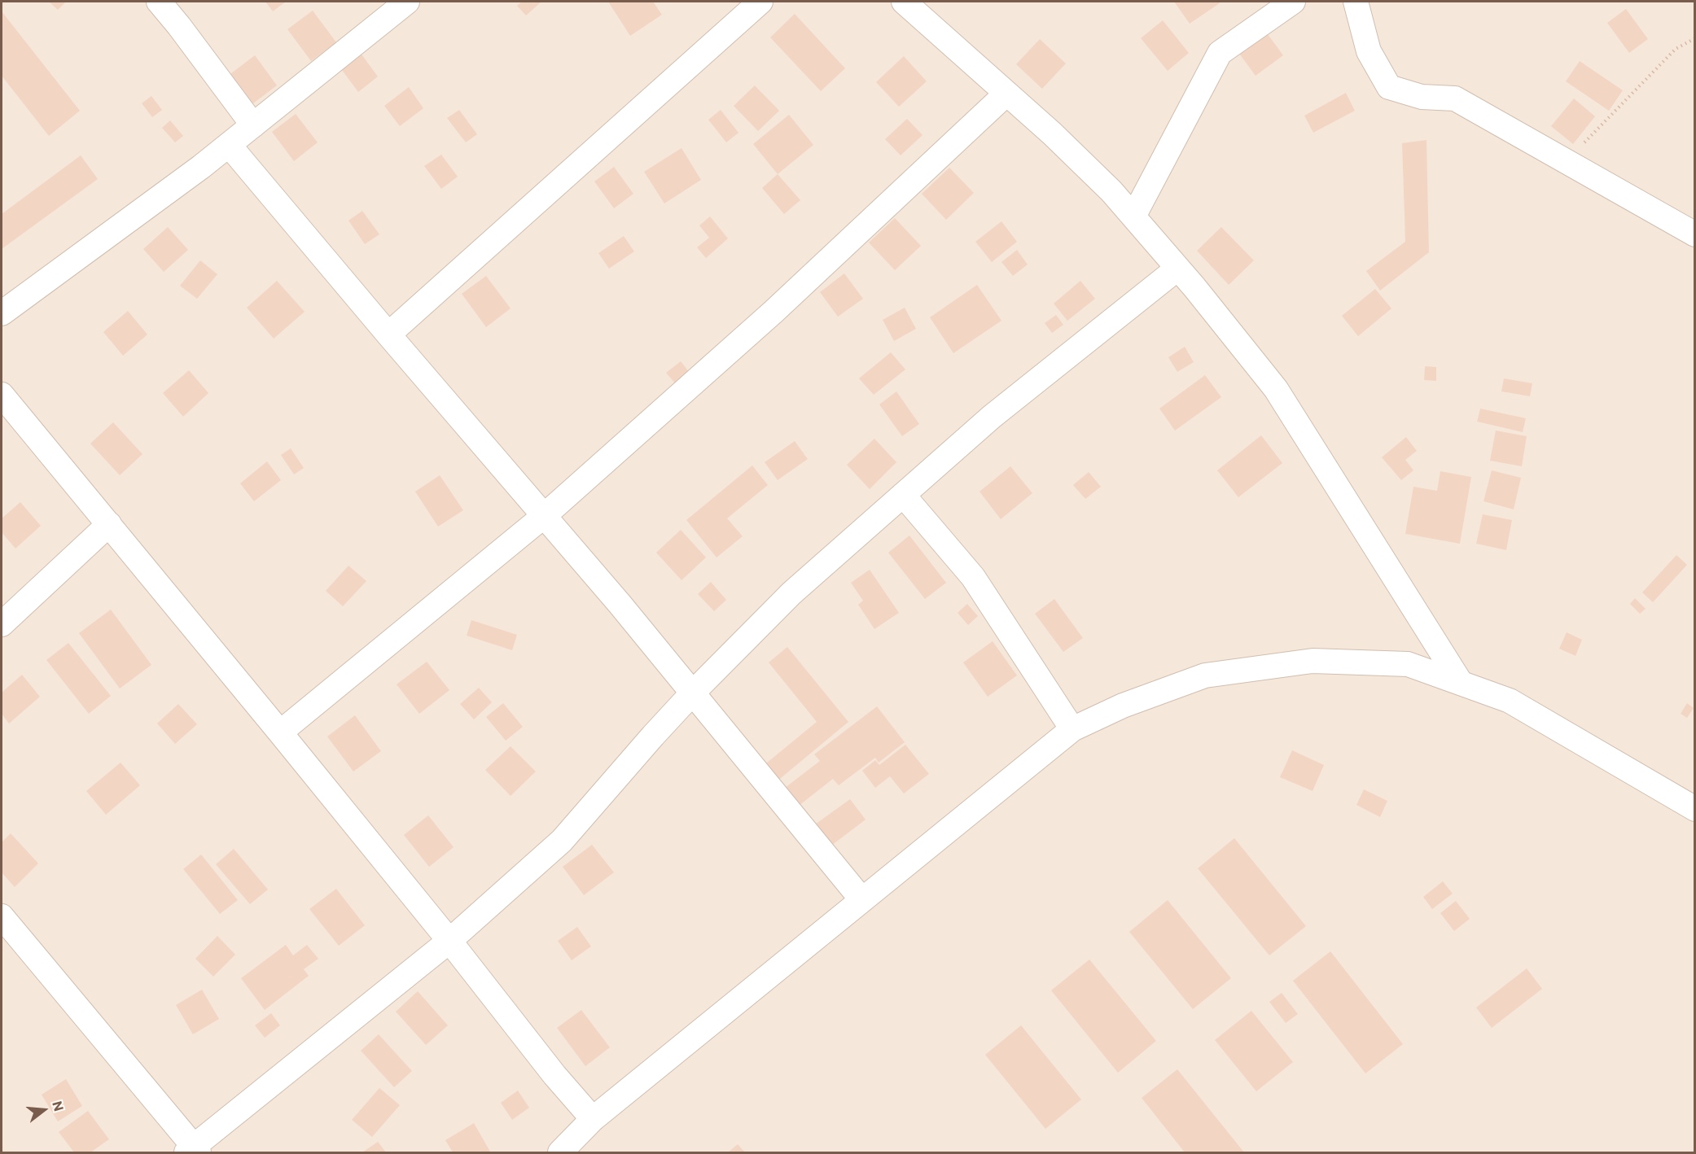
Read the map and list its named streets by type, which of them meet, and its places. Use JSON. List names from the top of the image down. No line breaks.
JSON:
{"north":"right"}
